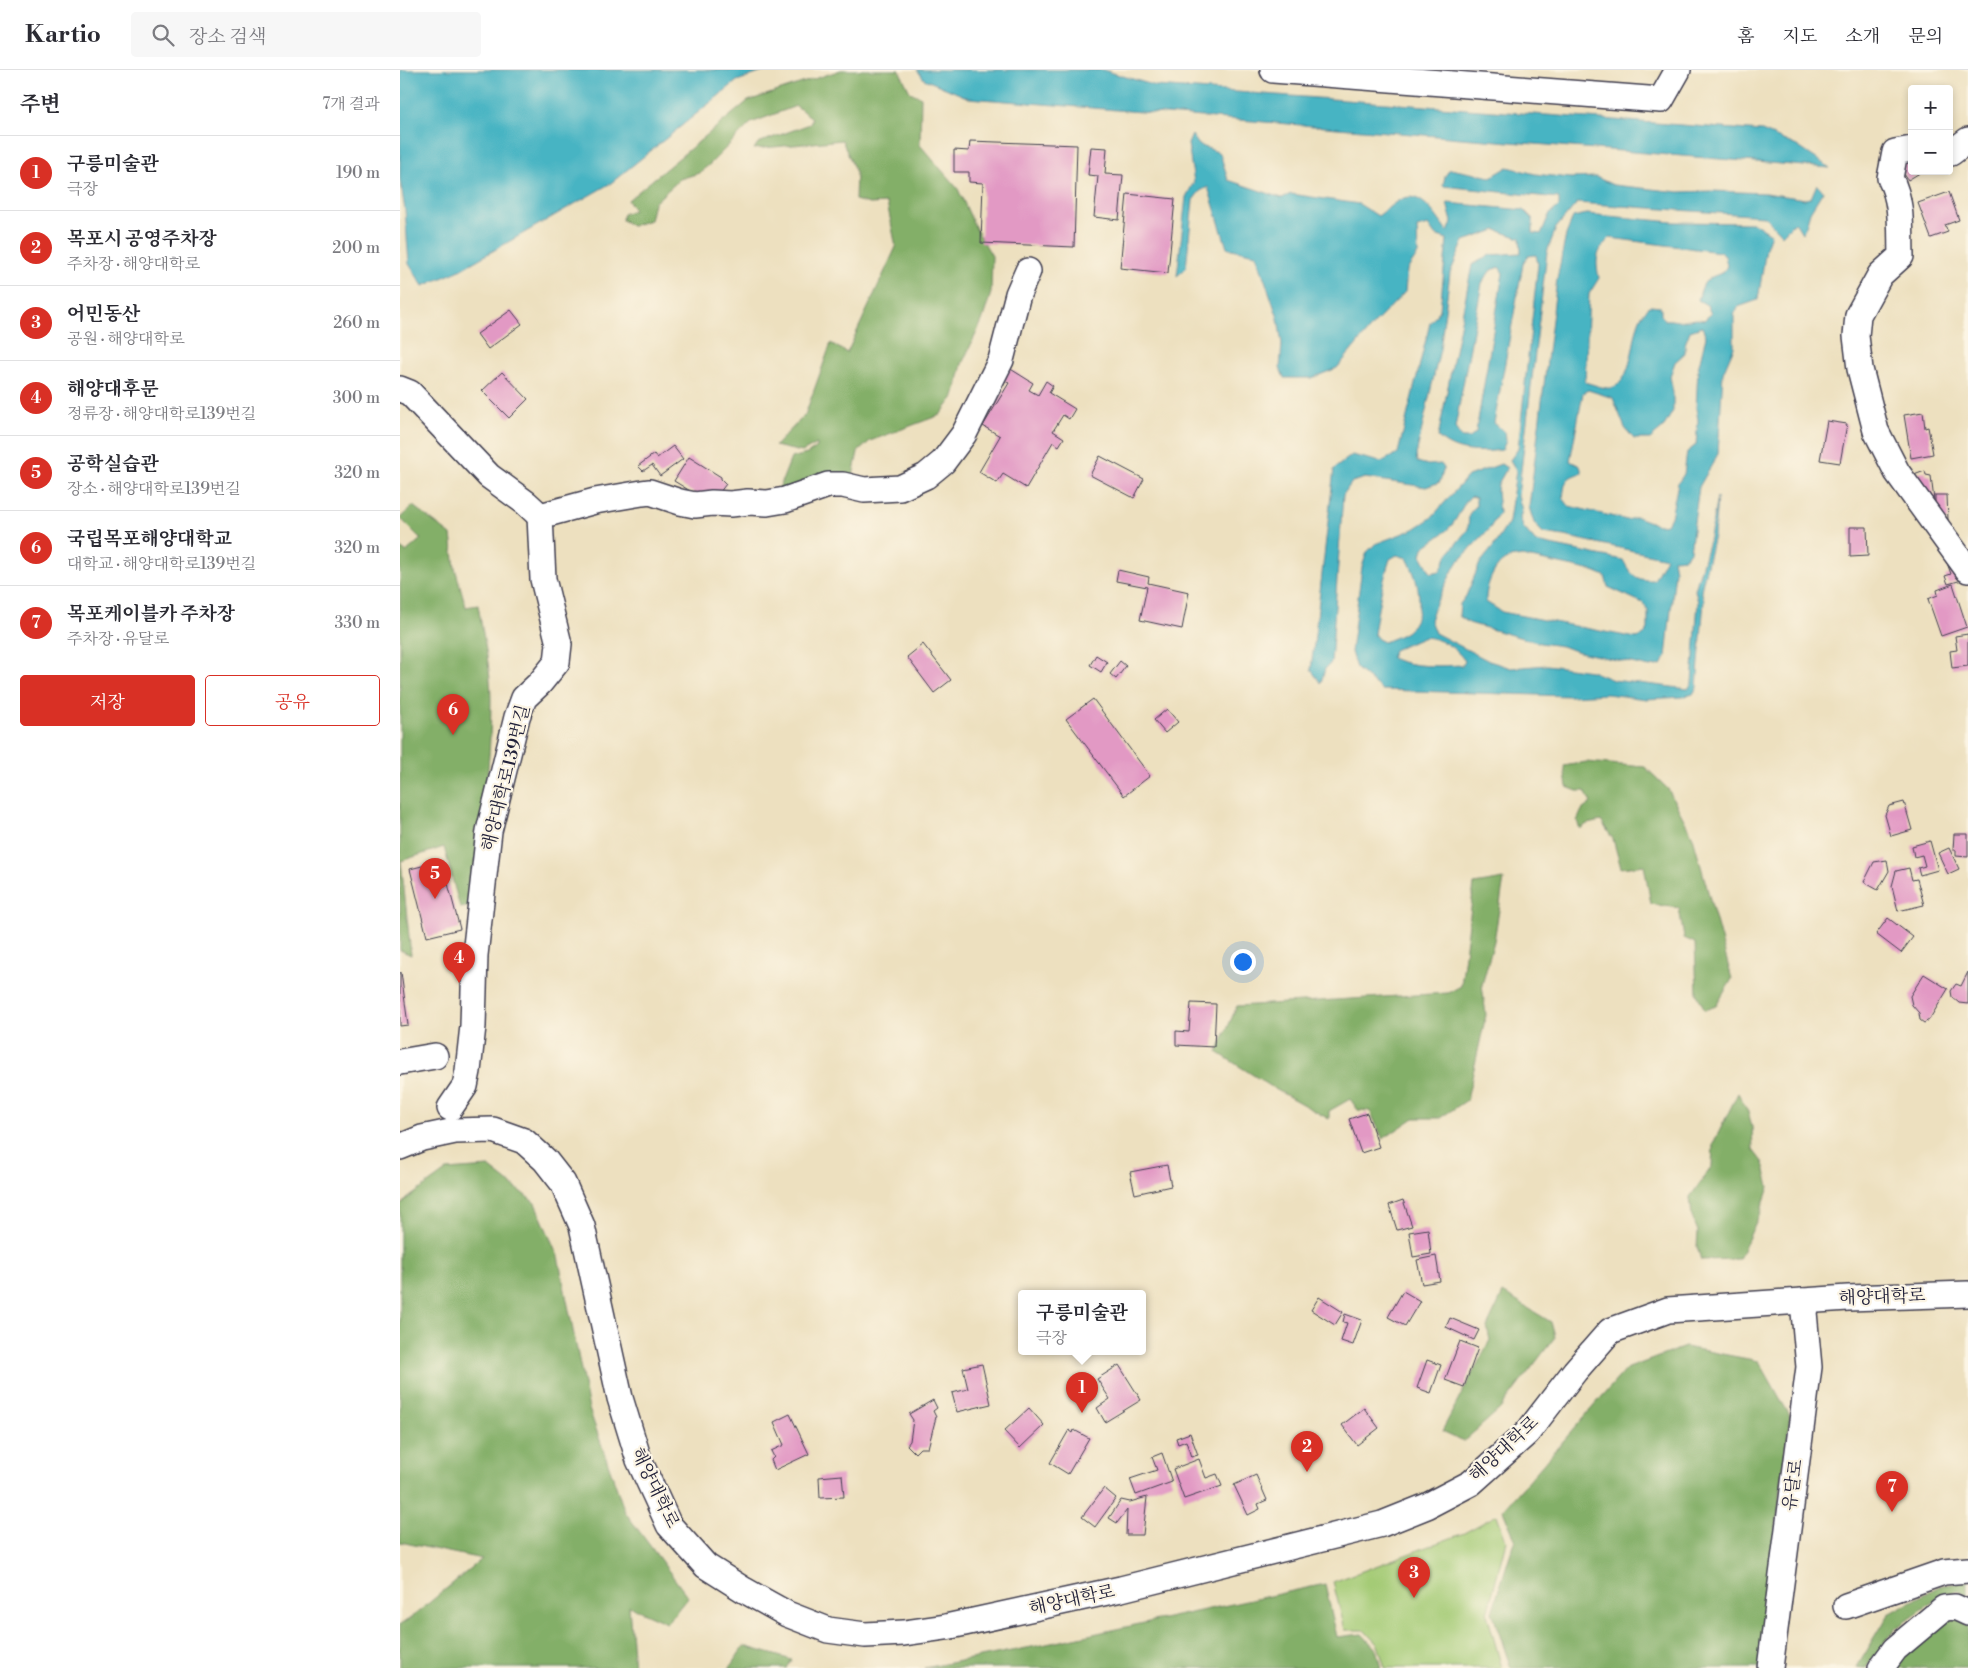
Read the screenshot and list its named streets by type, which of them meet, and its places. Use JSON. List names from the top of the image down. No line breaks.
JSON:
{"streets":{"street":["해양대학로139번길","해양대학로","유달로"]},"crossings":[["해양대학로","유달로"]],"page":{"header":"Kartio","search":"장소 검색","nav":["홈","지도","소개","문의"],"heading":["주변","7개 결과"],"map_buttons":["+","−"],"list":[{"mark":"1","name":"구릉미술관","note":"극장","value":"190 m"},{"mark":"2","name":"목포시 공영주차장","note":"주차장 · 해양대학로","value":"200 m"},{"mark":"3","name":"어민동산","note":"공원 · 해양대학로","value":"260 m"},{"mark":"4","name":"해양대후문","note":"정류장 · 해양대학로139번길","value":"300 m"},{"mark":"5","name":"공학실습관","note":"장소 · 해양대학로139번길","value":"320 m"},{"mark":"6","name":"국립목포해양대학교","note":"대학교 · 해양대학로139번길","value":"320 m"},{"mark":"7","name":"목포케이블카 주차장","note":"주차장 · 유달로","value":"330 m"}],"buttons":["저장","공유"],"pins":["6","5","4","1","2","7","3"],"popup":["구릉미술관","극장"]}}
